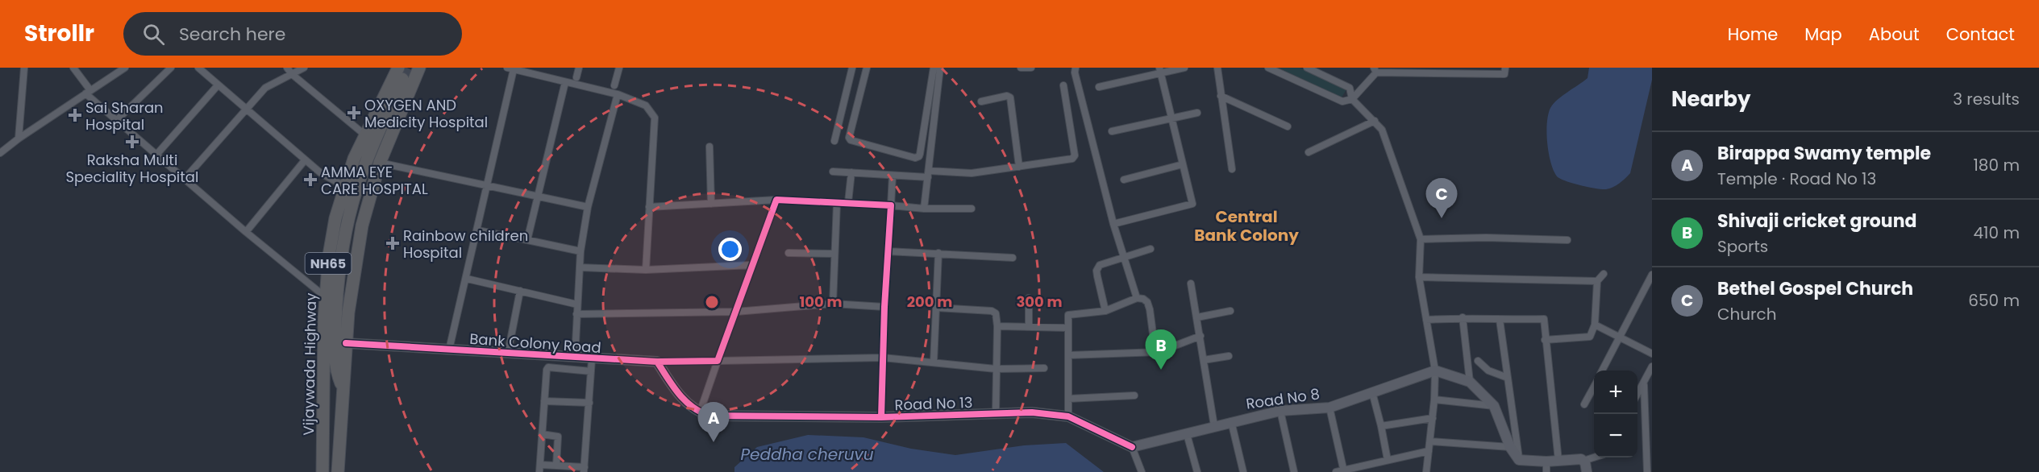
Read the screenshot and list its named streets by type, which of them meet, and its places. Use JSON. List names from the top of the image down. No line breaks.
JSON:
{"streets":{"highway":["NH65","Vijaywada Highway"],"street":["Bank Colony Road","Road No 8","Road No 13"]},"crossings":[["NH65","Bank Colony Road"],["Road No 8","Road No 13"]],"districts":["Central Bank Colony"],"water":["Peddha cheruvu"],"places":{"health":["OXYGEN AND Medicity Hospital","Sai Sharan Hospital","Raksha Multi Speciality Hospital","AMMA EYE CARE HOSPITAL","Rainbow children Hospital"]},"page":{"header":"Strollr","search":"Search here","nav":["Home","Map","About","Contact"],"heading":["Nearby","3 results"],"list":[{"mark":"A","name":"Birappa Swamy temple","note":"Temple · Road No 13","value":"180 m"},{"mark":"B","name":"Shivaji cricket ground","note":"Sports","value":"410 m"},{"mark":"C","name":"Bethel Gospel Church","note":"Church","value":"650 m"}],"pins":["C","B","A"],"map_buttons":["+","−"]},"rings":["100 m","200 m","300 m"]}
